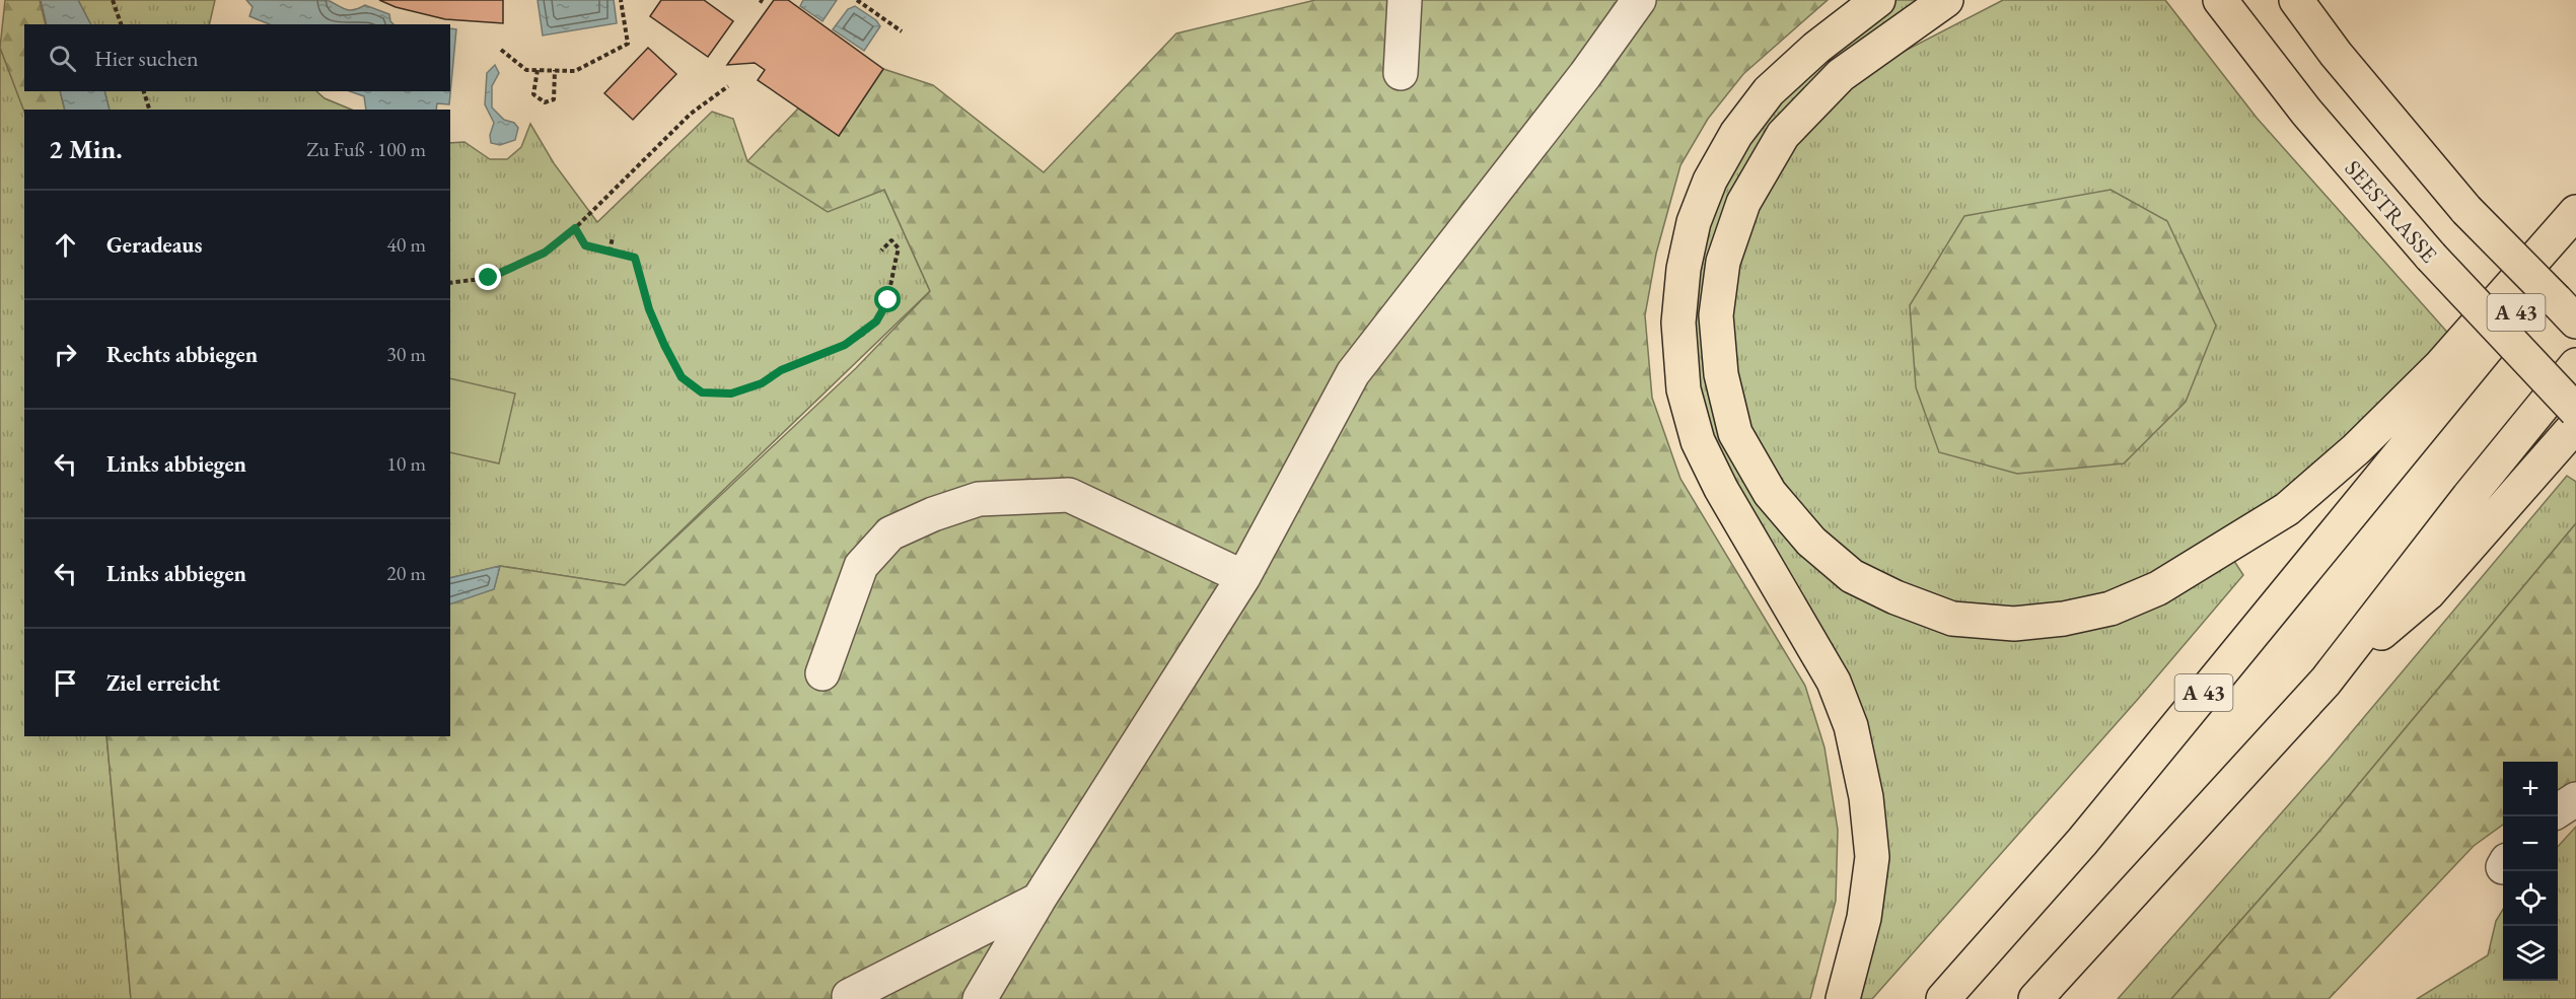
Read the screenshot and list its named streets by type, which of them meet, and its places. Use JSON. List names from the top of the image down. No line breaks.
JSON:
{"streets":{"main road":["SEESTRASSE","A 43"]},"page":{"search":"Hier suchen","heading":["2 Min.","Zu Fuß · 100 m"],"list":[["Geradeaus","40 m"],["Rechts abbiegen","30 m"],["Links abbiegen","10 m"],["Links abbiegen","20 m"],"Ziel erreicht"],"map_buttons":["+","−"]}}
